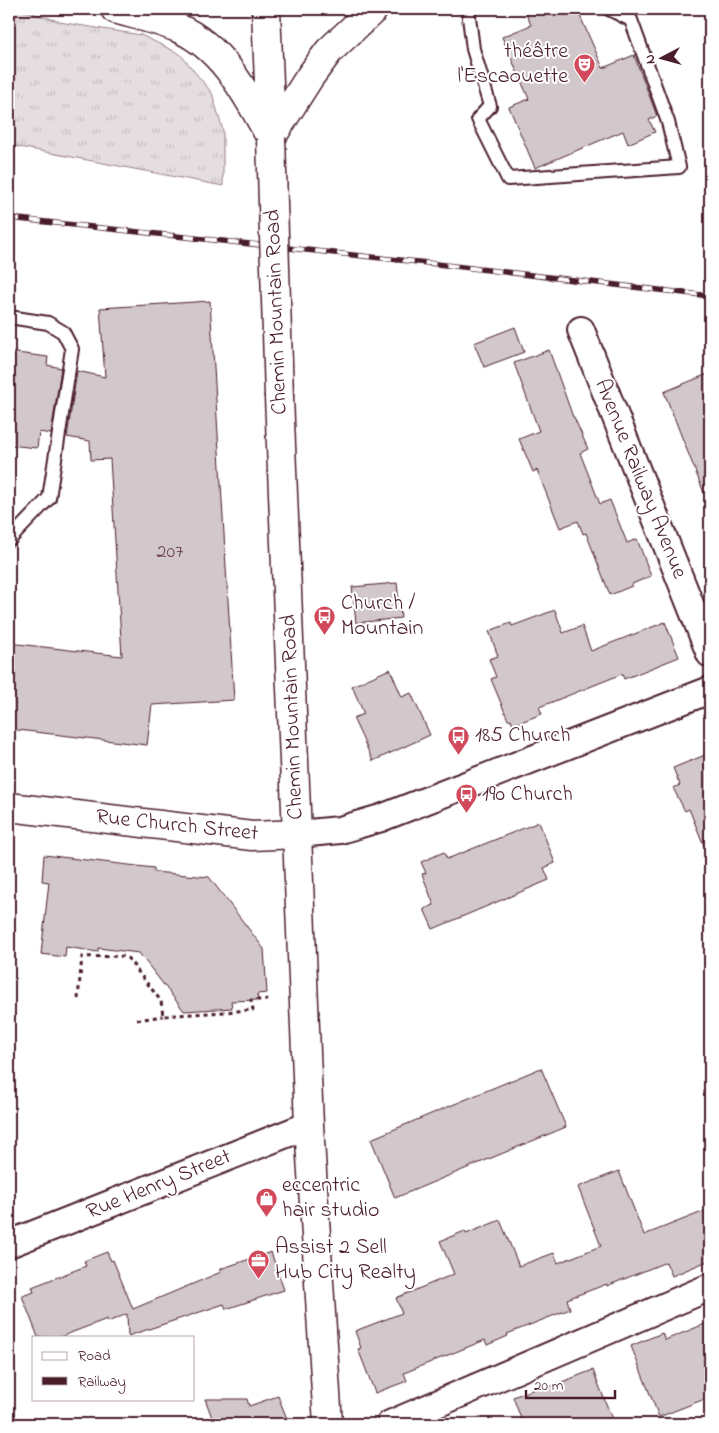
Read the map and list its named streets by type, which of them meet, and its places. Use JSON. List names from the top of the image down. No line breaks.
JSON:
{"streets":{"main road":["Chemin Mountain Road","Rue Church Street"],"street":["Avenue Railway Avenue","Rue Henry Street"]},"crossings":[["Chemin Mountain Road","Rue Church Street"],["Chemin Mountain Road","Rue Henry Street"]],"places":{"theatre":["théâtre l'Escaouette"],"bus stop":["Church / Mountain","185 Church","190 Church"],"shop":["eccentric hair studio"],"office":["Assist 2 Sell Hub City Realty"]},"house_numbers":["207"],"legend":["Road","Railway"],"scale_bar":"20 m","north":"left"}
